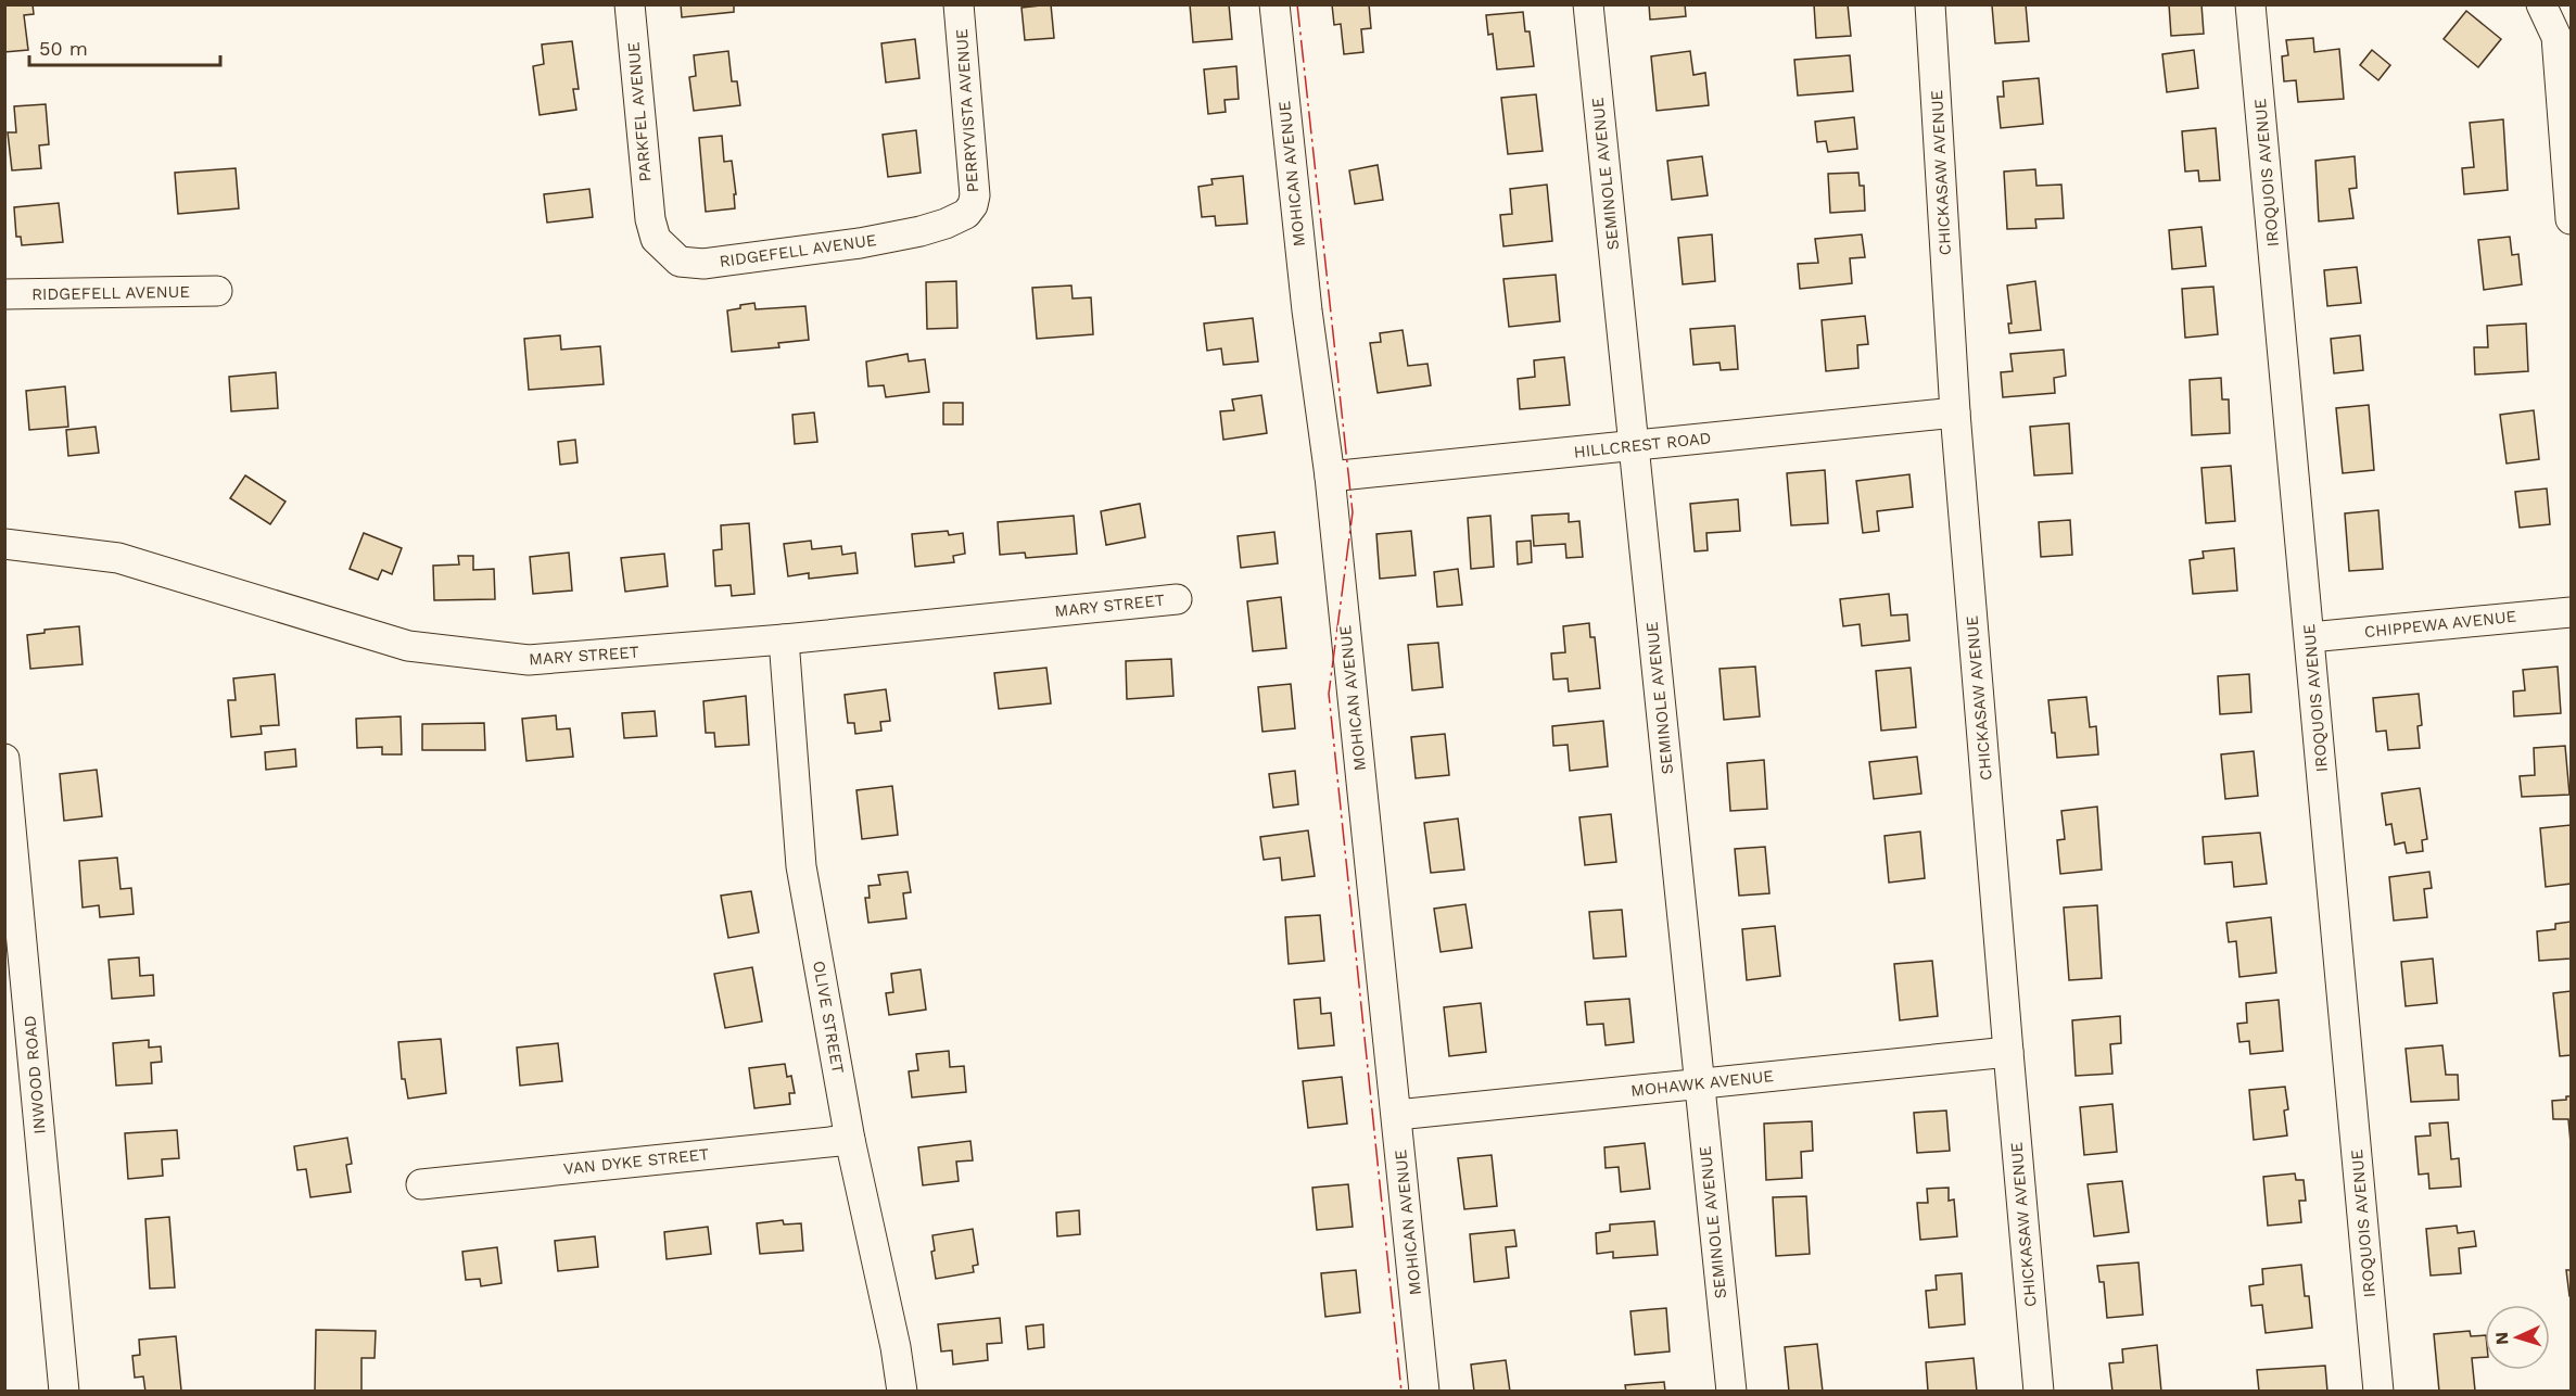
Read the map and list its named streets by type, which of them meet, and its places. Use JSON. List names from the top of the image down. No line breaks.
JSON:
{"streets":{"street":["PERRYVISTA AVENUE","PARKFEL AVENUE","CHICKASAW AVENUE","IROQUOIS AVENUE","MOHICAN AVENUE","SEMINOLE AVENUE","RIDGEFELL AVENUE","HILLCREST ROAD","MARY STREET","CHIPPEWA AVENUE","OLIVE STREET","INWOOD ROAD","MOHAWK AVENUE","VAN DYKE STREET"]},"crossings":[["PERRYVISTA AVENUE","RIDGEFELL AVENUE"],["PARKFEL AVENUE","RIDGEFELL AVENUE"],["CHICKASAW AVENUE","HILLCREST ROAD"],["CHICKASAW AVENUE","MOHAWK AVENUE"],["IROQUOIS AVENUE","CHIPPEWA AVENUE"],["MOHICAN AVENUE","HILLCREST ROAD"],["MOHICAN AVENUE","MOHAWK AVENUE"],["SEMINOLE AVENUE","HILLCREST ROAD"],["SEMINOLE AVENUE","MOHAWK AVENUE"],["MARY STREET","OLIVE STREET"],["OLIVE STREET","VAN DYKE STREET"]],"scale_bar":"50 m","north":"left"}
